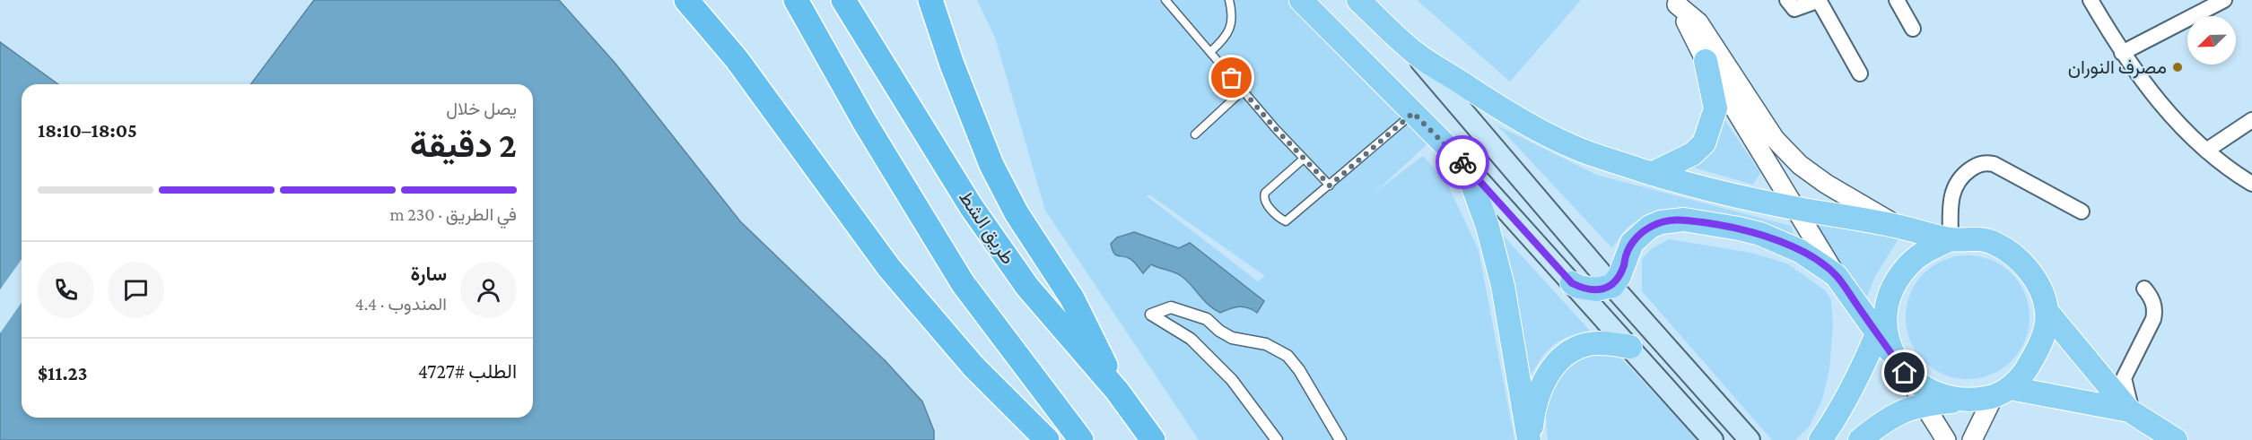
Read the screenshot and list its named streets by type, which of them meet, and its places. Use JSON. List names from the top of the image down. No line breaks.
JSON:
{"streets":{"highway":["طريق الشط"]},"places":["مصرف النوران"],"north":"bottom left","page":{"heading":["2 دقيقة","يصل خلال","18:05–18:10"],"panel":["سارة","المندوب · 4.4","الطلب #4727","$11.23"],"bar":"في الطريق · 230 m"}}
